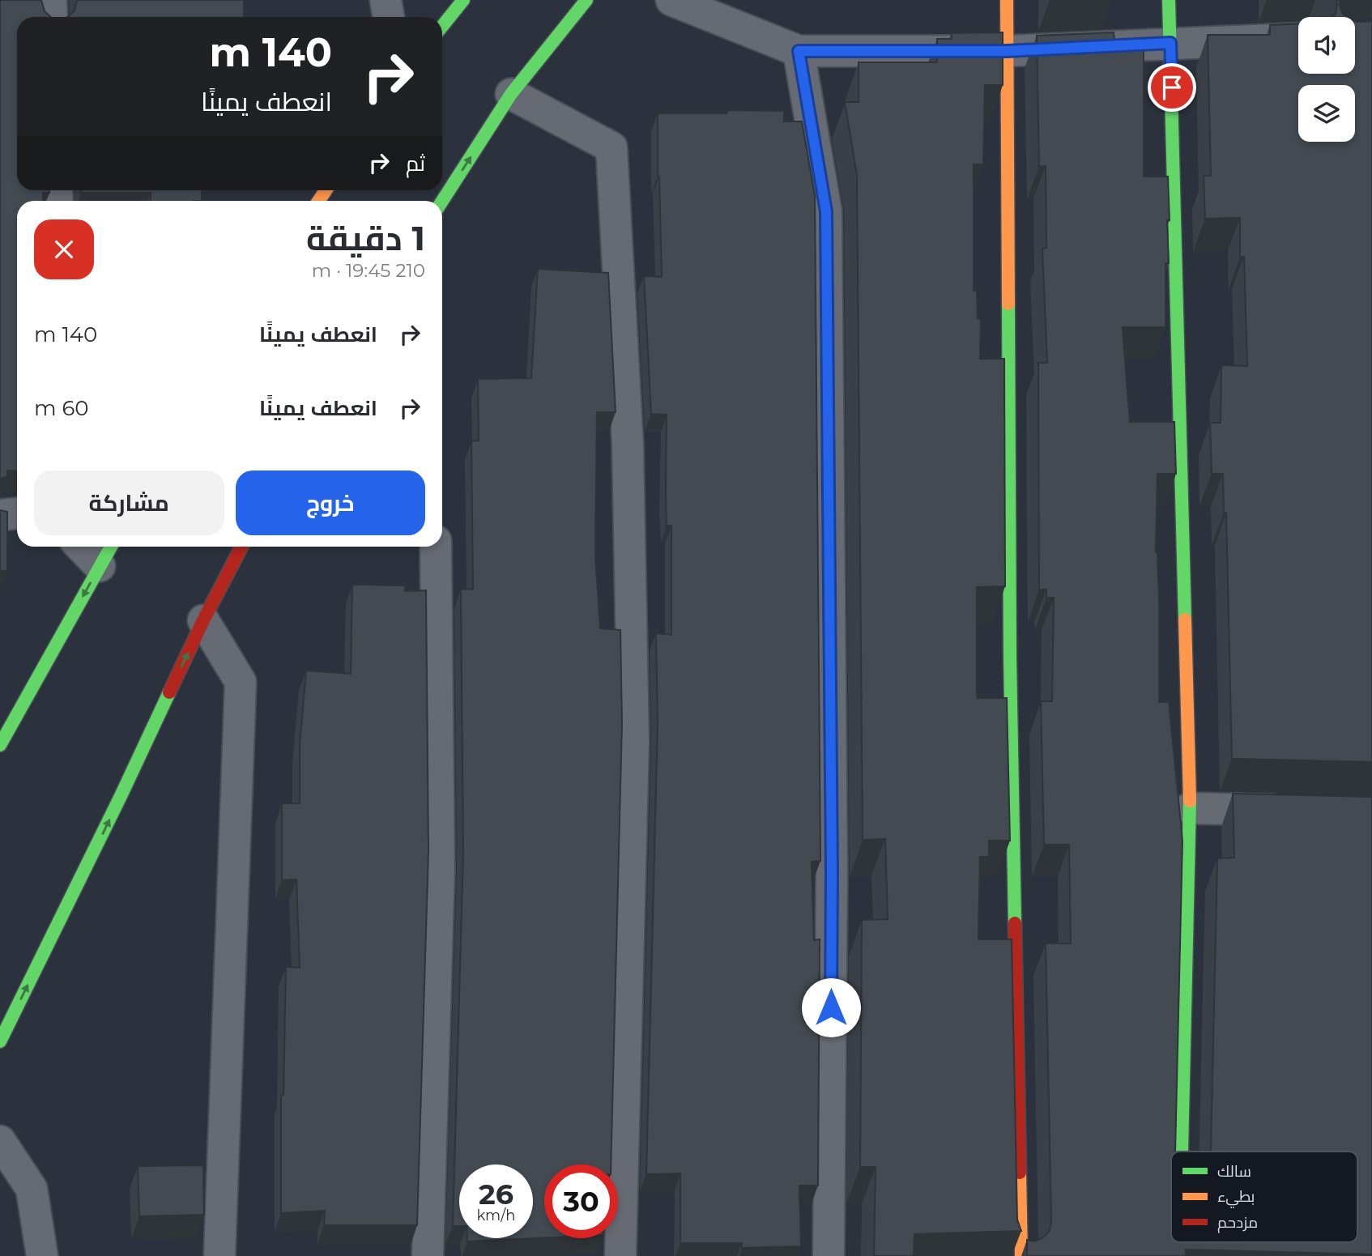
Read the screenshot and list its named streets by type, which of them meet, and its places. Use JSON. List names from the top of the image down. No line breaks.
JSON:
{"legend":["سالك","بطيء","مزدحم"],"page":{"turn":["140 m","انعطف يمينًا"],"then":"ثم","heading":["1 دقيقة","210 m · 19:45"],"list":[{"name":"انعطف يمينًا","value":"140 m"},{"name":"انعطف يمينًا","value":"60 m"}],"buttons":["خروج","مشاركة"],"speed":"26 km/h","limit":"30"}}
